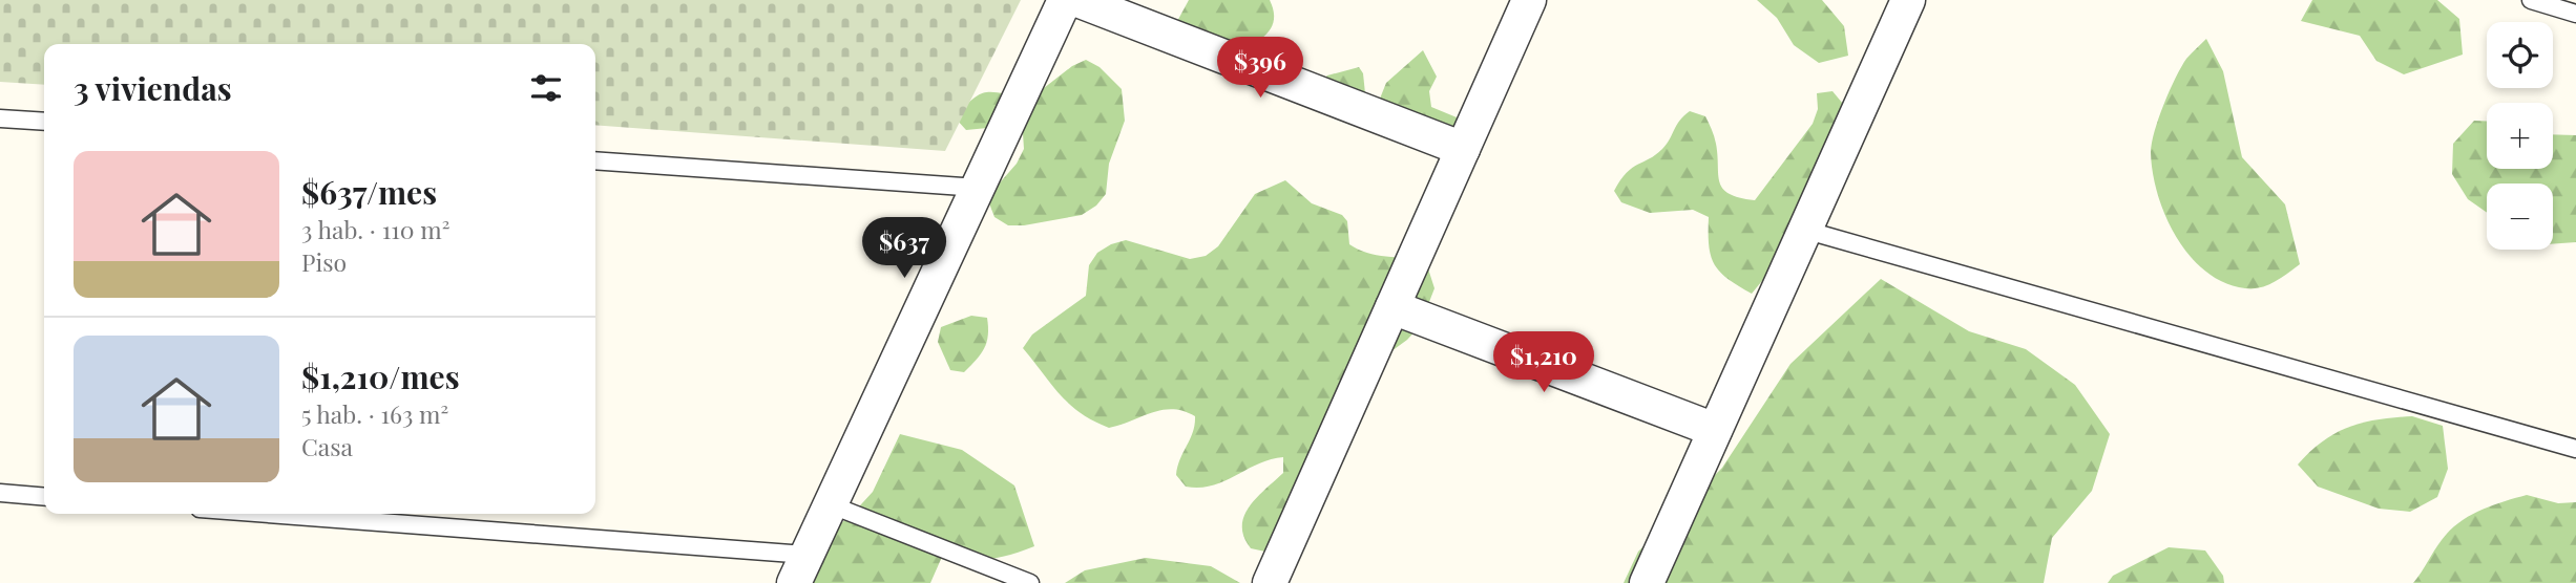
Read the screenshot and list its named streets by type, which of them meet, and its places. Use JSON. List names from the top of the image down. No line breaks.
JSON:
{"page":{"map_buttons":["+","−"],"price":["$396","$637","$1,210"],"heading":"3 viviendas","list":[{"name":"$637/mes","note":"3 hab. · 110 m² · Piso"},{"name":"$1,210/mes","note":"5 hab. · 163 m² · Casa"}]}}
